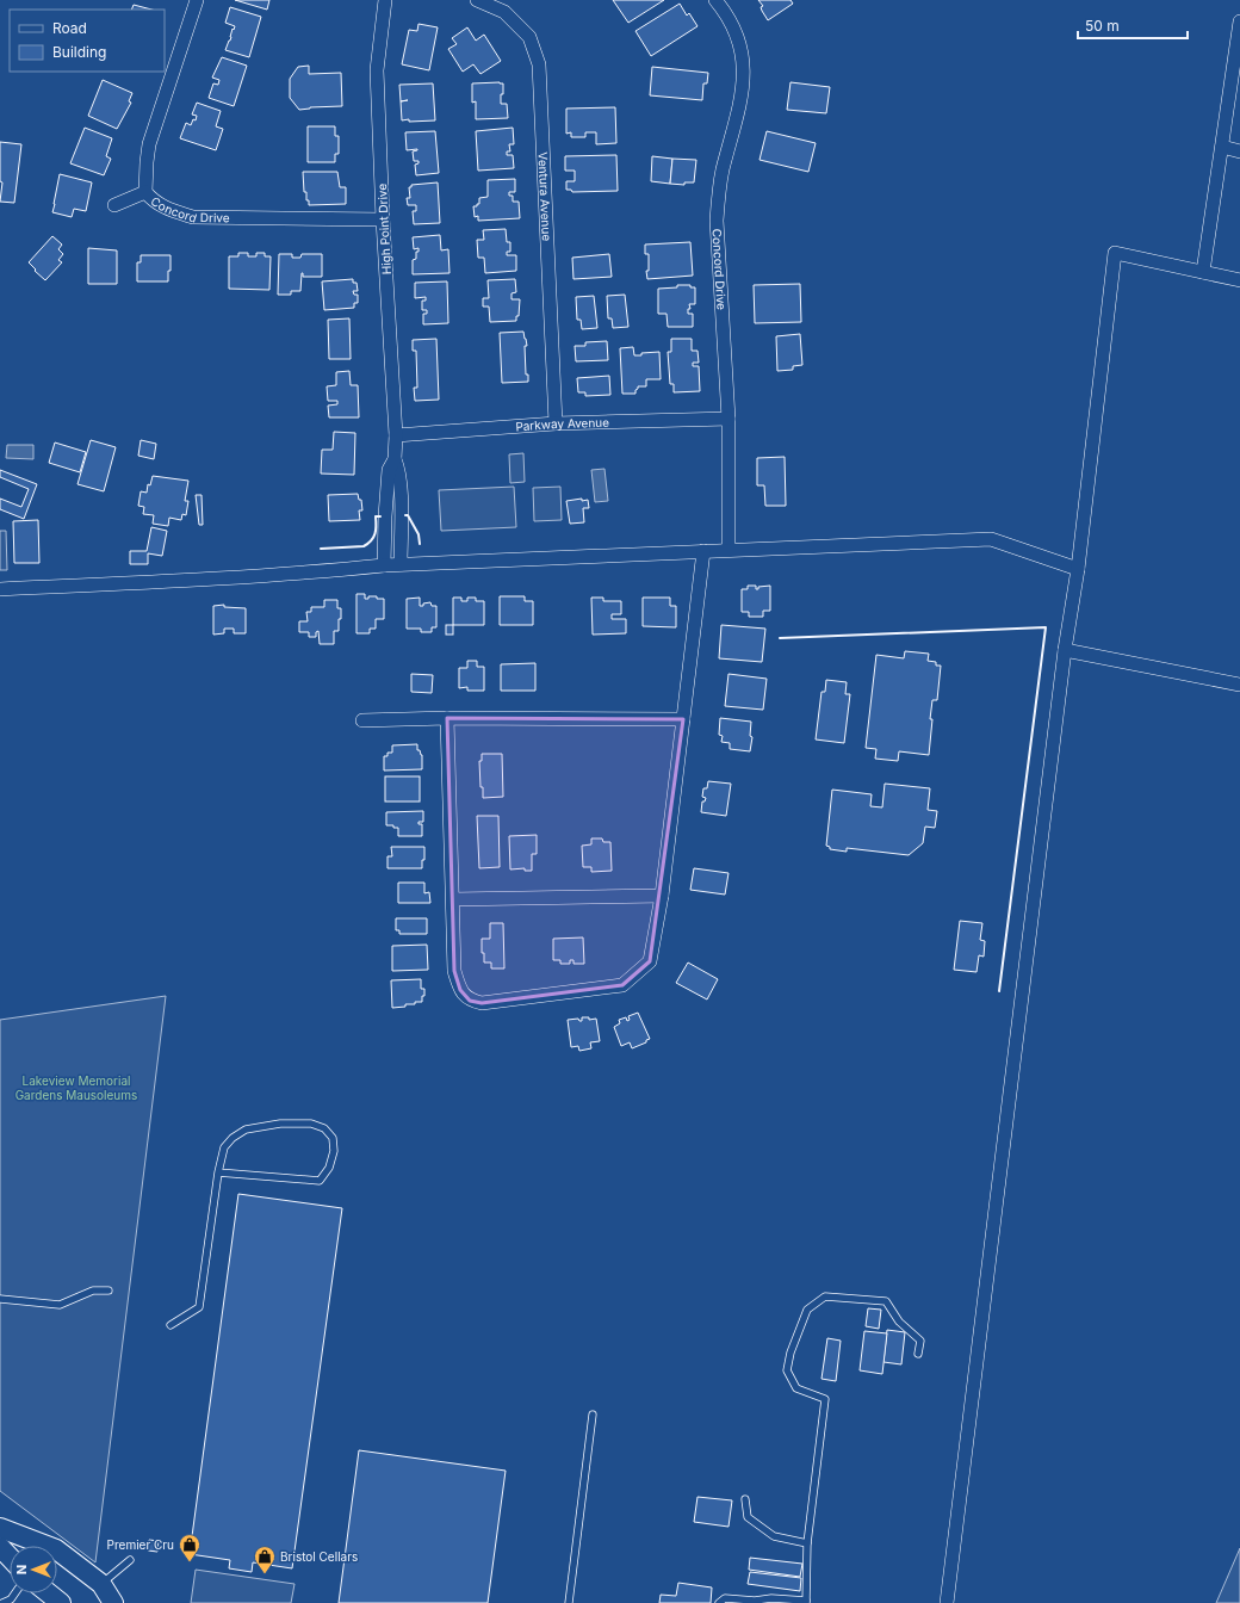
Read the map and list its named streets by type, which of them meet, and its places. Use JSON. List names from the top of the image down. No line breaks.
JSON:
{"streets":{"street":["Ventura Avenue","Concord Drive","High Point Drive","Parkway Avenue"]},"crossings":[["Ventura Avenue","Parkway Avenue"],["Concord Drive","High Point Drive"],["Concord Drive","Parkway Avenue"],["High Point Drive","Parkway Avenue"]],"parks":["Lakeview Memorial Gardens Mausoleums"],"places":{"shop":["Premier Cru","Bristol Cellars"]},"legend":["Road","Building"],"scale_bar":"50 m","north":"left"}
